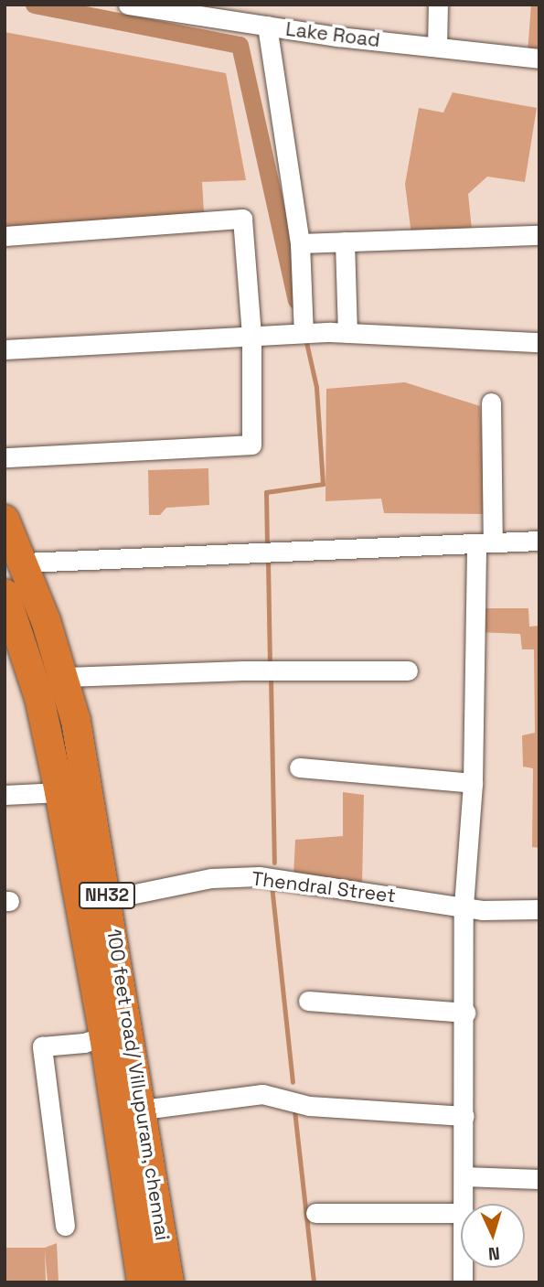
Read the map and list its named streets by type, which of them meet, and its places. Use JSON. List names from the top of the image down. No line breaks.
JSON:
{"streets":{"highway":["NH32","100 feet road/ Villupuram, chennai"],"street":["Lake Road","Thendral Street"]},"crossings":[["Thendral Street","100 feet road/ Villupuram, chennai"]],"north":"bottom"}
